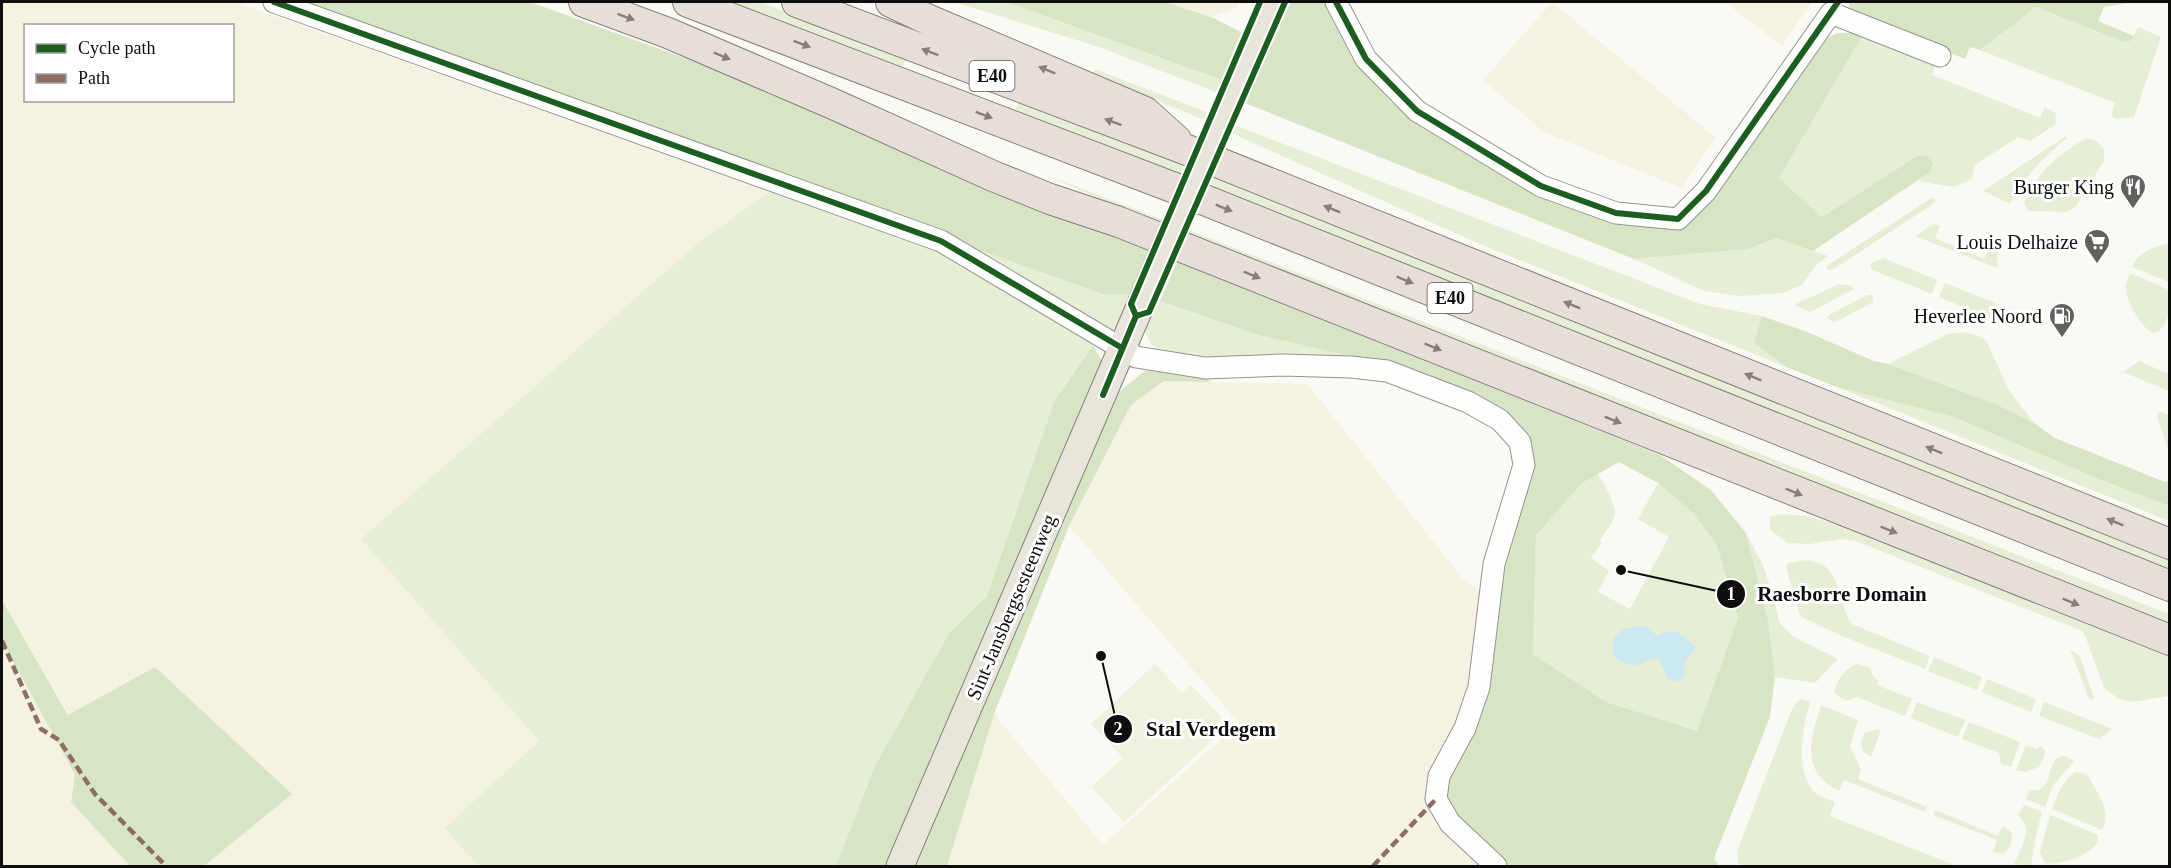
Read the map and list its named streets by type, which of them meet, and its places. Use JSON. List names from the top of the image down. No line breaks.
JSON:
{"streets":{"highway":["E40"],"main road":["Sint-Jansbergsesteenweg"]},"places":{"restaurant":["Burger King"],"supermarket":["Louis Delhaize"],"fuel station":["Heverlee Noord"],"other":["Raesborre Domain","Stal Verdegem"]},"legend":["Cycle path","Path"]}
